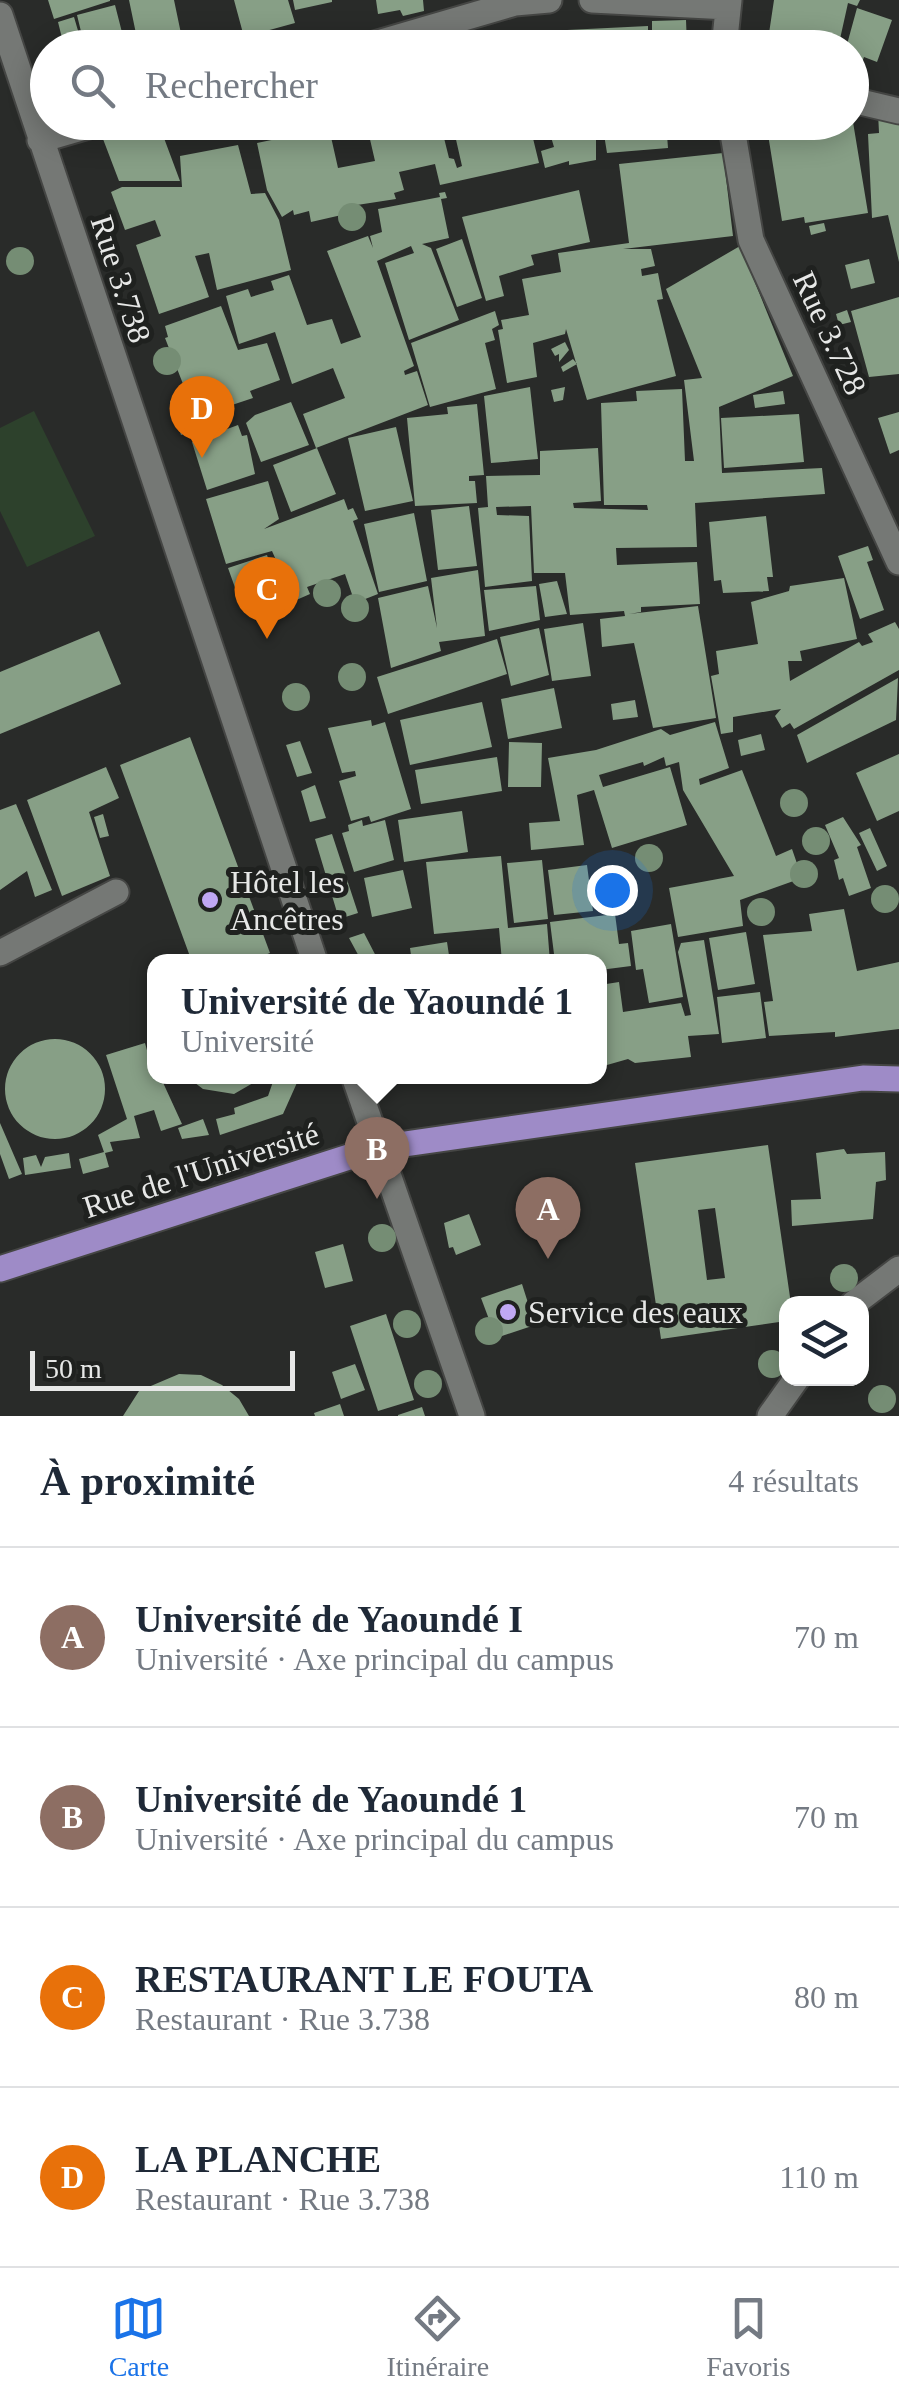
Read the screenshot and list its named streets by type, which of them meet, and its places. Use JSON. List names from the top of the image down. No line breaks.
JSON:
{"streets":{"main road":["Rue de l'Université"],"street":["Rue 3.738","Rue 3.728"]},"places":["Hôtel les Ancêtres","Service des eaux"],"scale_bar":"50 m","page":{"search":"Rechercher","pins":["D","C","B","A"],"popup":["Université de Yaoundé 1","Université"],"scale":"50 m","heading":["À proximité","4 résultats"],"list":[{"mark":"A","name":"Université de Yaoundé I","note":"Université · Axe principal du campus","value":"70 m"},{"mark":"B","name":"Université de Yaoundé 1","note":"Université · Axe principal du campus","value":"70 m"},{"mark":"C","name":"RESTAURANT LE FOUTA","note":"Restaurant · Rue 3.738","value":"80 m"},{"mark":"D","name":"LA PLANCHE","note":"Restaurant · Rue 3.738","value":"110 m"}],"nav":["Carte","Itinéraire","Favoris"]}}
